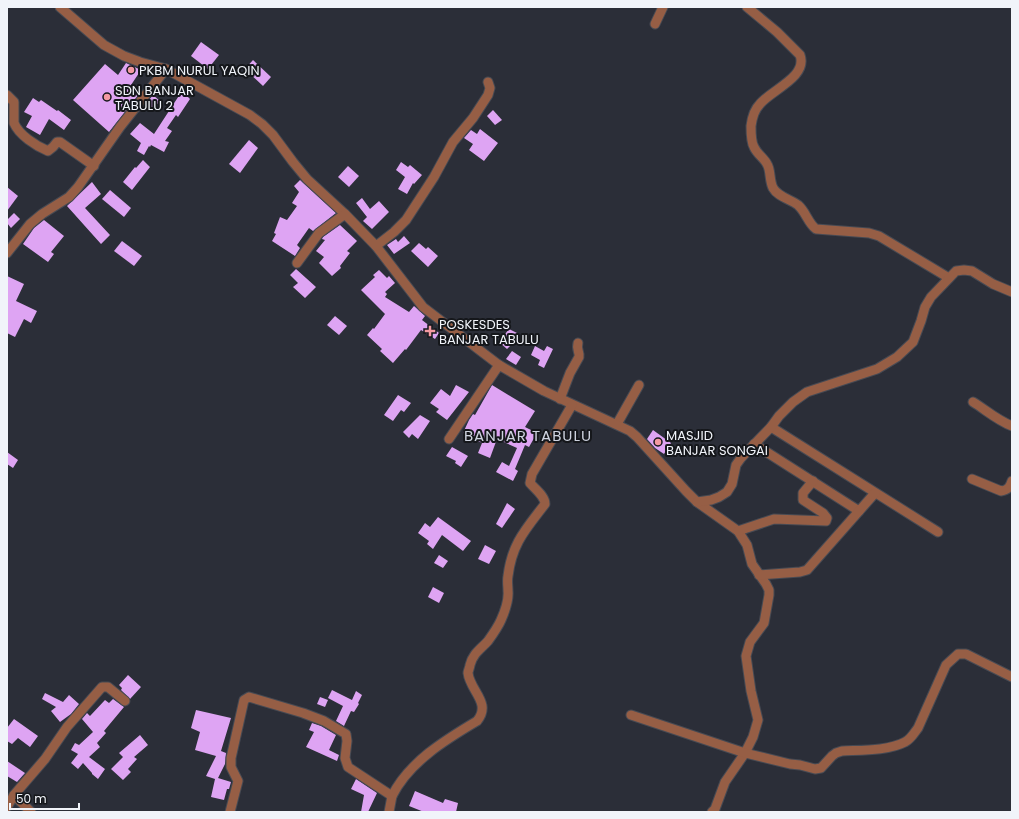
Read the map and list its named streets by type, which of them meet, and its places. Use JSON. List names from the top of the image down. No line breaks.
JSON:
{"districts":["BANJAR TABULU"],"places":{"other":["PKBM NURUL YAQIN","SDN BANJAR TABULU 2","MASJID BANJAR SONGAI"],"health":["POSKESDES BANJAR TABULU"]},"scale_bar":"50 m"}
